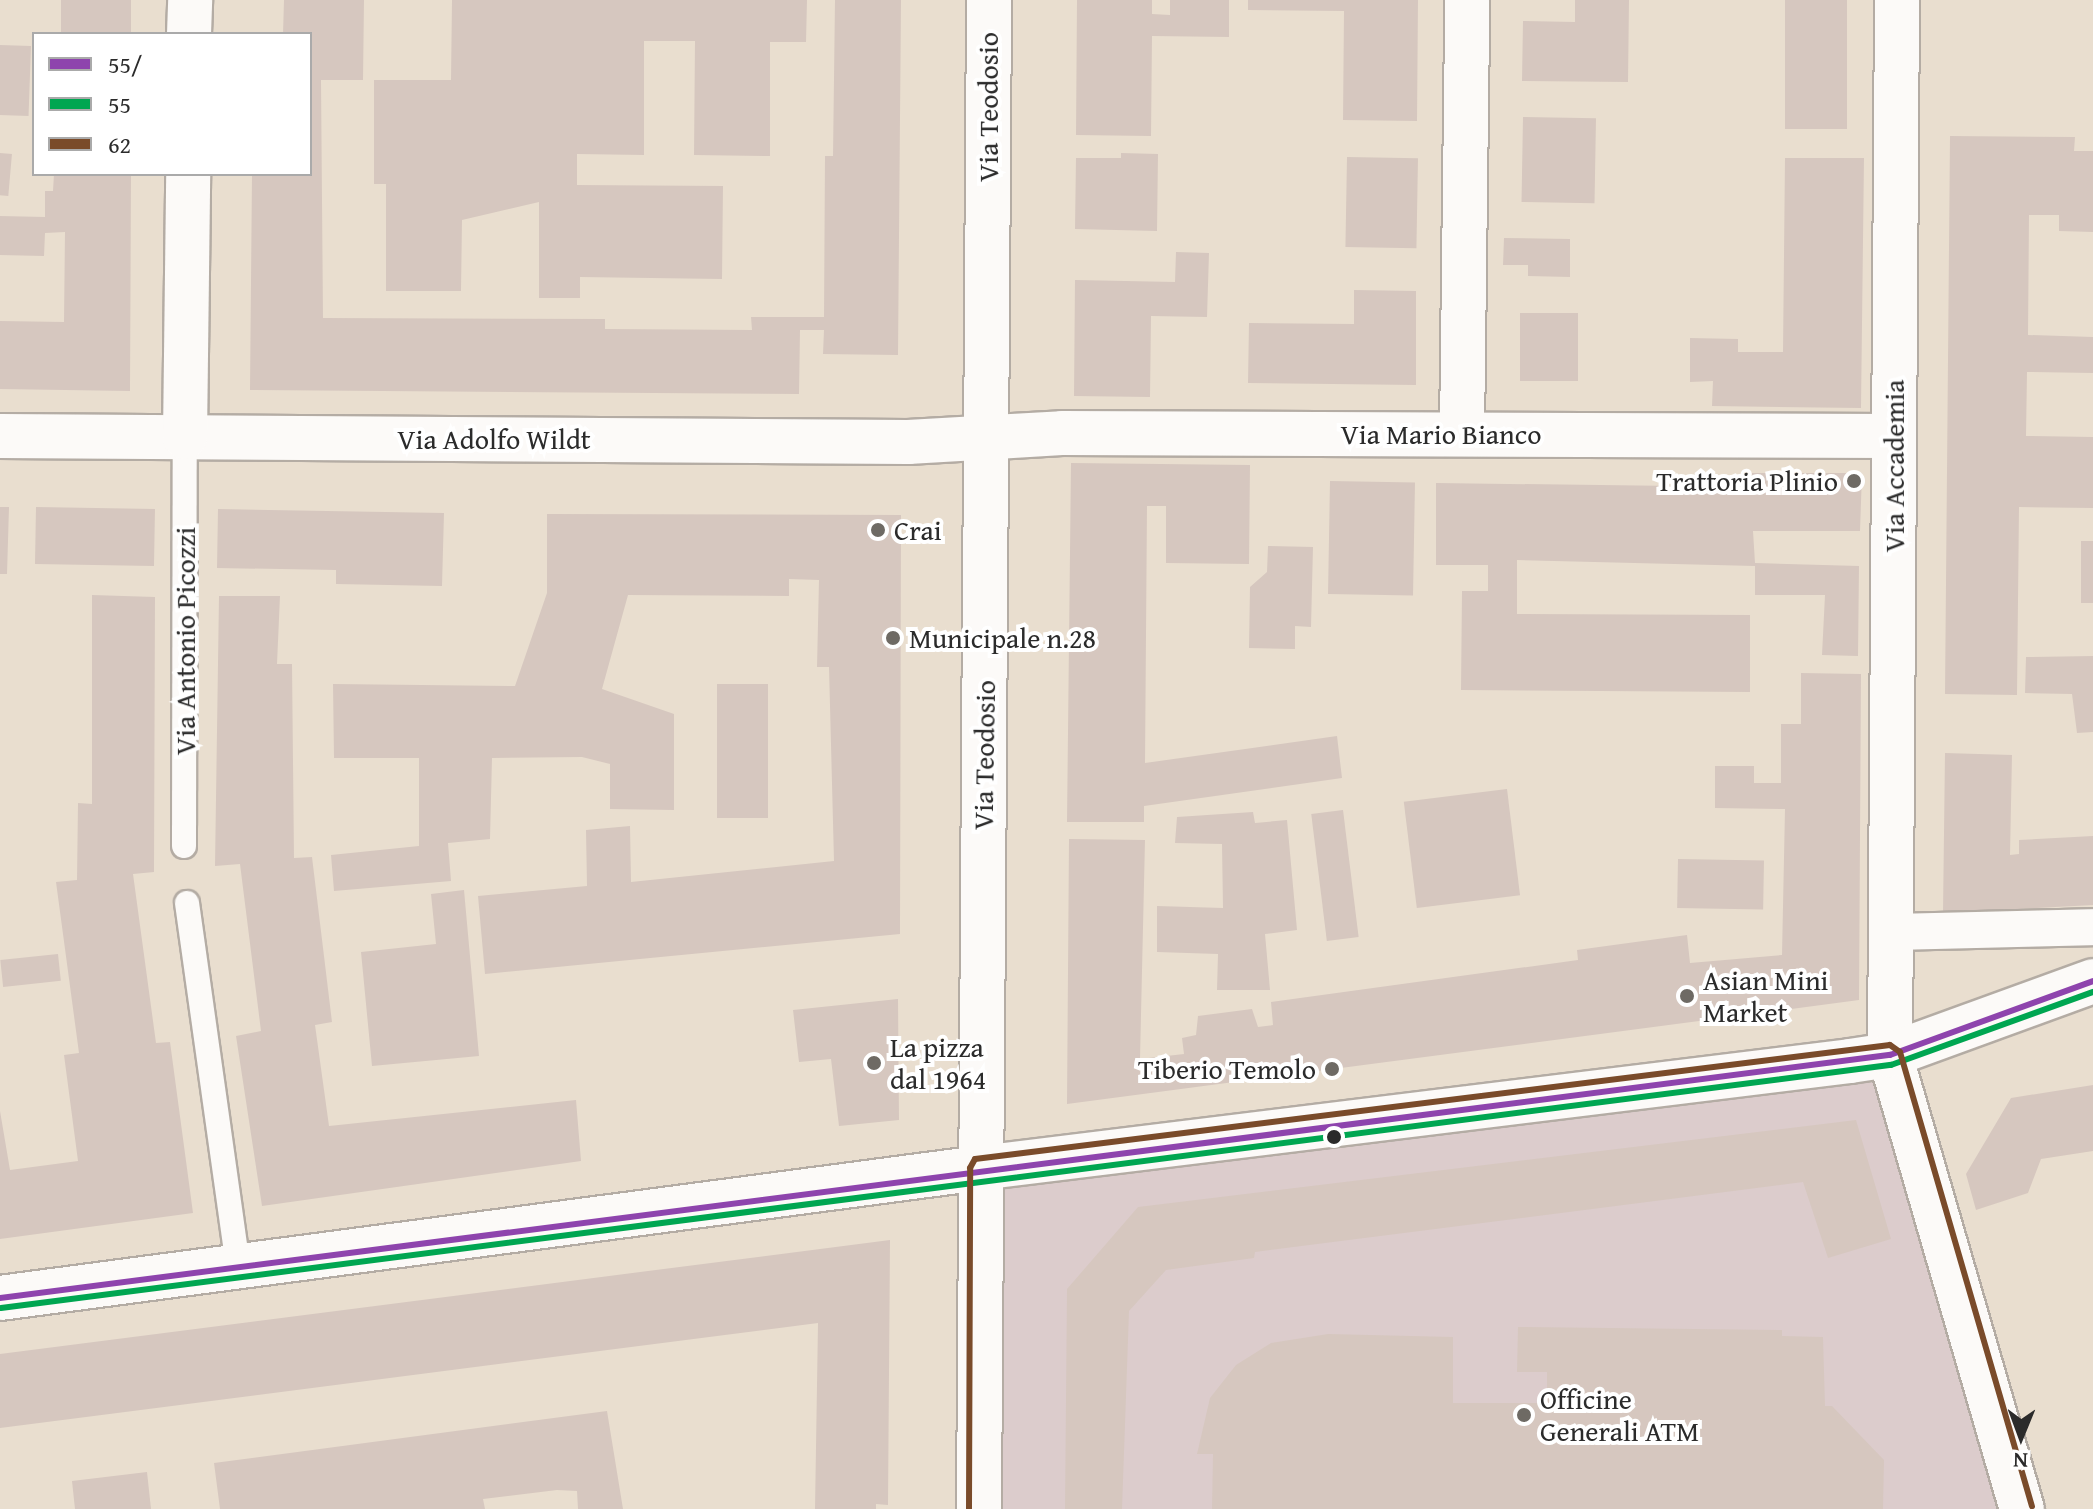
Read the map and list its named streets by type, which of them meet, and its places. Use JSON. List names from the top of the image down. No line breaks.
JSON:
{"streets":{"street":["Via Teodosio","Via Mario Bianco","Via Adolfo Wildt","Via Accademia"],"lane":["Via Antonio Picozzi"]},"crossings":[["Via Teodosio","Via Mario Bianco"],["Via Teodosio","Via Adolfo Wildt"],["Via Mario Bianco","Via Adolfo Wildt"],["Via Mario Bianco","Via Accademia"],["Via Adolfo Wildt","Via Antonio Picozzi"]],"places":["Trattoria Plinio","Crai","Municipale n.28","Asian Mini Market","La pizza dal 1964","Tiberio Temolo","Officine Generali ATM"],"lines":["transit line 55/","transit line 55","transit line 62"],"legend":["55/","55","62"],"north":"bottom"}
